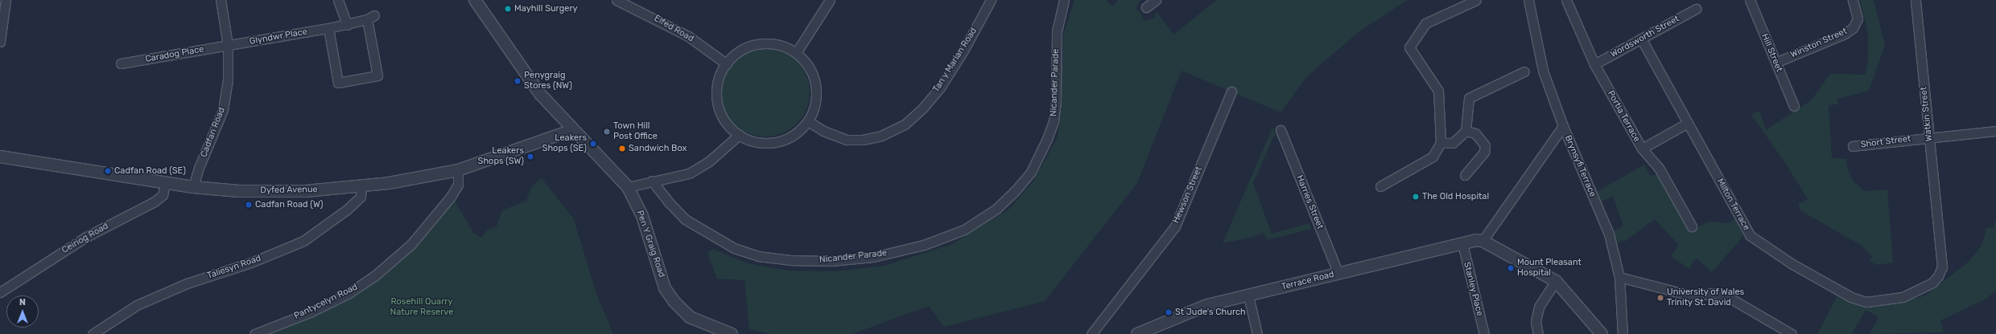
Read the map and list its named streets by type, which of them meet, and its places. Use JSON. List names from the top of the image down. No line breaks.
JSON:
{"streets":{"street":["Elfed Road","Glyndwr Place","Wordsworth Street","Winston Street","Hill Street","Caradog Place","Tan y Marian Road","Nicander Parade","Watkin Street","Portia Terrace","Cadfan Road","Short Street","Brynsyfi Terrace","Dyfed Avenue","Hewson Street","Harries Street","Milton Terrace","Ceiriog Road","Pen Y Graig Road","Taliesyn Road","Terrace Road","Stanley Place","Pantycelyn Road"]},"crossings":[["Elfed Road","Tan y Marian Road"],["Glyndwr Place","Caradog Place"],["Glyndwr Place","Cadfan Road"],["Wordsworth Street","Portia Terrace"],["Wordsworth Street","Milton Terrace"],["Winston Street","Hill Street"],["Caradog Place","Cadfan Road"],["Watkin Street","Short Street"],["Watkin Street","Milton Terrace"],["Cadfan Road","Dyfed Avenue"],["Dyfed Avenue","Ceiriog Road"],["Dyfed Avenue","Pen Y Graig Road"],["Dyfed Avenue","Taliesyn Road"],["Dyfed Avenue","Pantycelyn Road"],["Harries Street","Terrace Road"],["Terrace Road","Stanley Place"]],"parks":["Rosehill Quarry Nature Reserve"],"places":["Mayhill Surgery","Penygraig Stores (NW)","Town Hill Post Office","Leakers Shops (SE)","Sandwich Box","Leakers Shops (SW)","Cadfan Road (SE)","The Old Hospital","Cadfan Road (W)","Mount Pleasant Hospital","University of Wales Trinity St. David","St Jude's Church"],"north":"top"}
